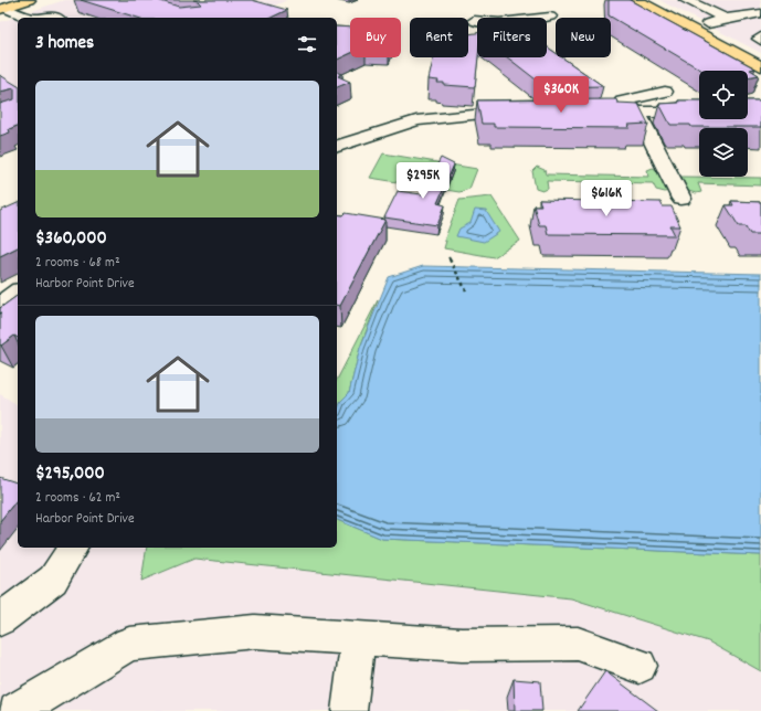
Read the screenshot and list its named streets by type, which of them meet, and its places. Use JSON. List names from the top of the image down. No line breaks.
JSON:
{"page":{"chip":["Buy","Rent","Filters","New"],"heading":"3 homes","list":[{"name":"$360,000","note":"2 rooms · 68 m² · Harbor Point Drive"},{"name":"$295,000","note":"2 rooms · 62 m² · Harbor Point Drive"}],"price":["$360K","$295K","$616K"]}}
